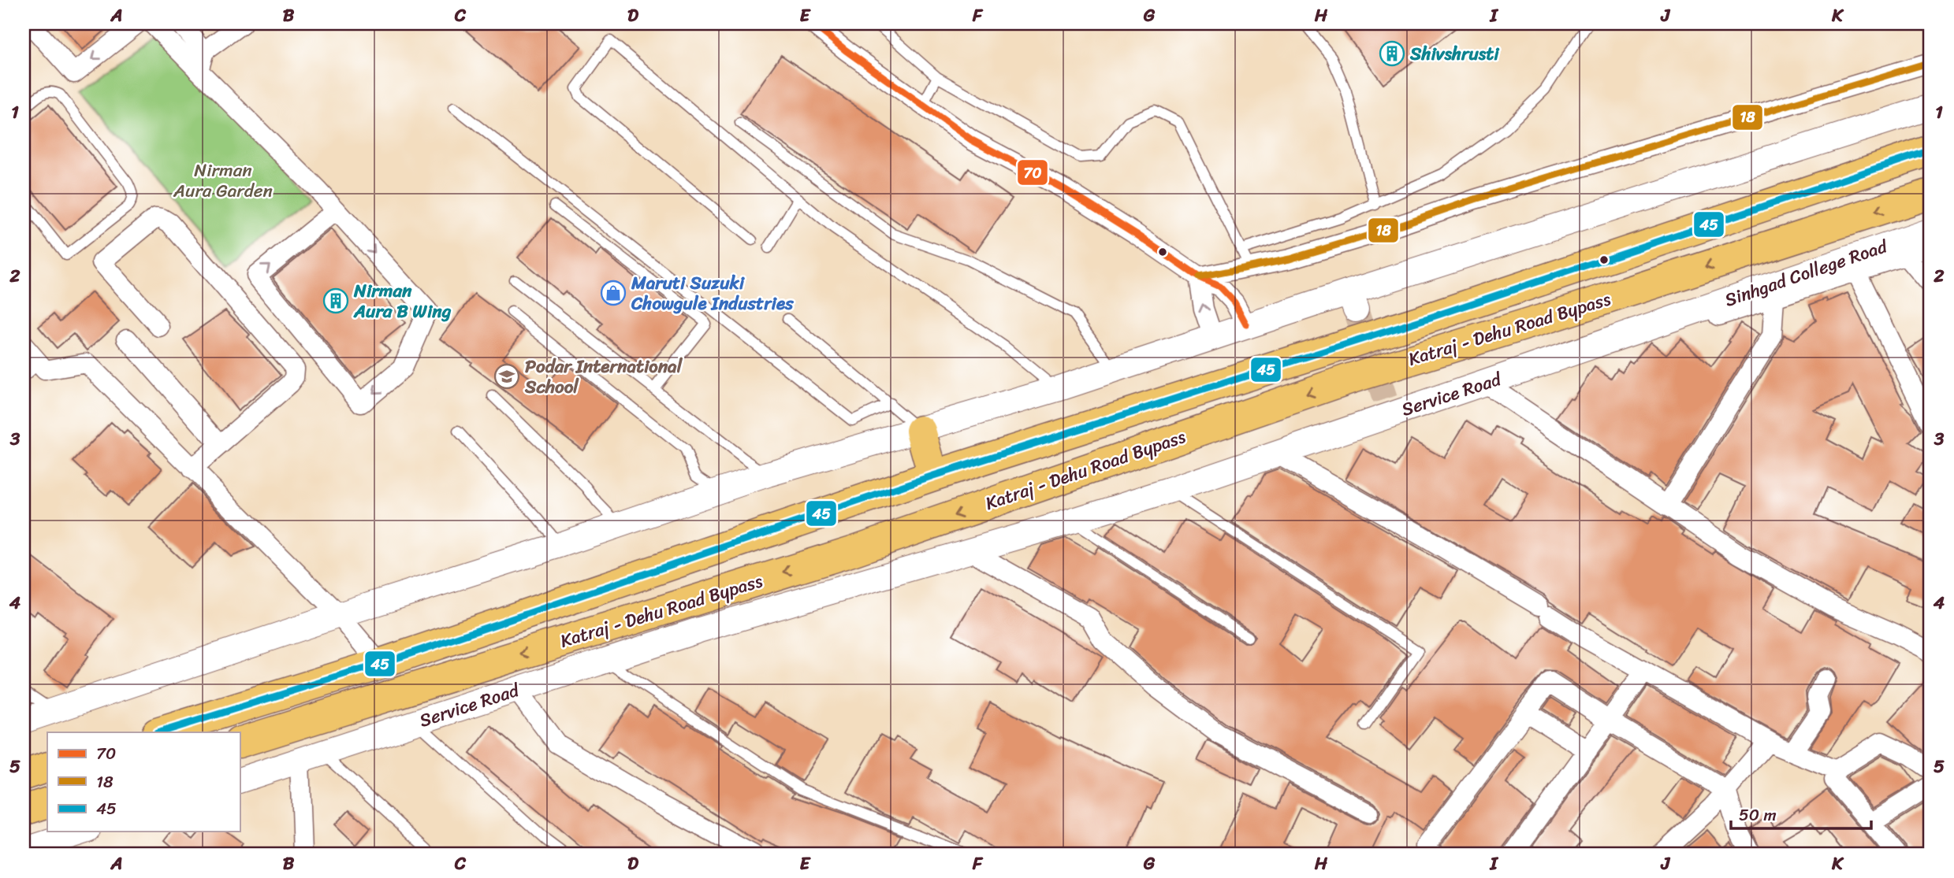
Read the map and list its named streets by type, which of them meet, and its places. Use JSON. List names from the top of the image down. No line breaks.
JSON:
{"streets":{"highway":["Katraj - Dehu Road Bypass"],"street":["Sinhgad College Road","Service Road"]},"crossings":[["Sinhgad College Road","Service Road"]],"parks":["Nirman Aura Garden"],"places":{"building":["Shivshrusti","Nirman Aura B Wing"],"shop":["Maruti Suzuki Chowgule Industries"],"school or university":["Podar International School"]},"lines":["transit line 70","transit line 18","transit line 45"],"legend":["70","18","45"],"scale_bar":"50 m","grid":{"columns":["A","B","C","D","E","F","G","H","I","J","K"],"rows":["1","2","3","4","5"]}}
